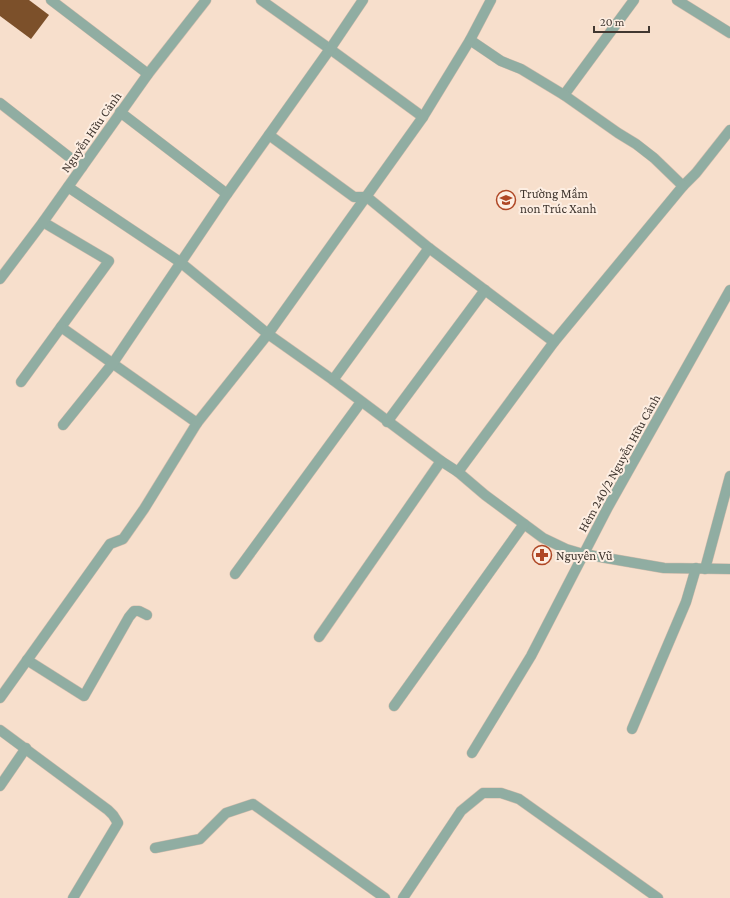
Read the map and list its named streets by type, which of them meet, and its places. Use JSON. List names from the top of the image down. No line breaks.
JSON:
{"streets":{"street":["Nguyễn Hữu Cảnh","Hẻm 240/2 Nguyễn Hữu Cảnh"]},"places":{"school or university":["Trường Mầm non Trúc Xanh"],"pharmacy":["Nguyên Vũ"]},"scale_bar":"20 m"}
